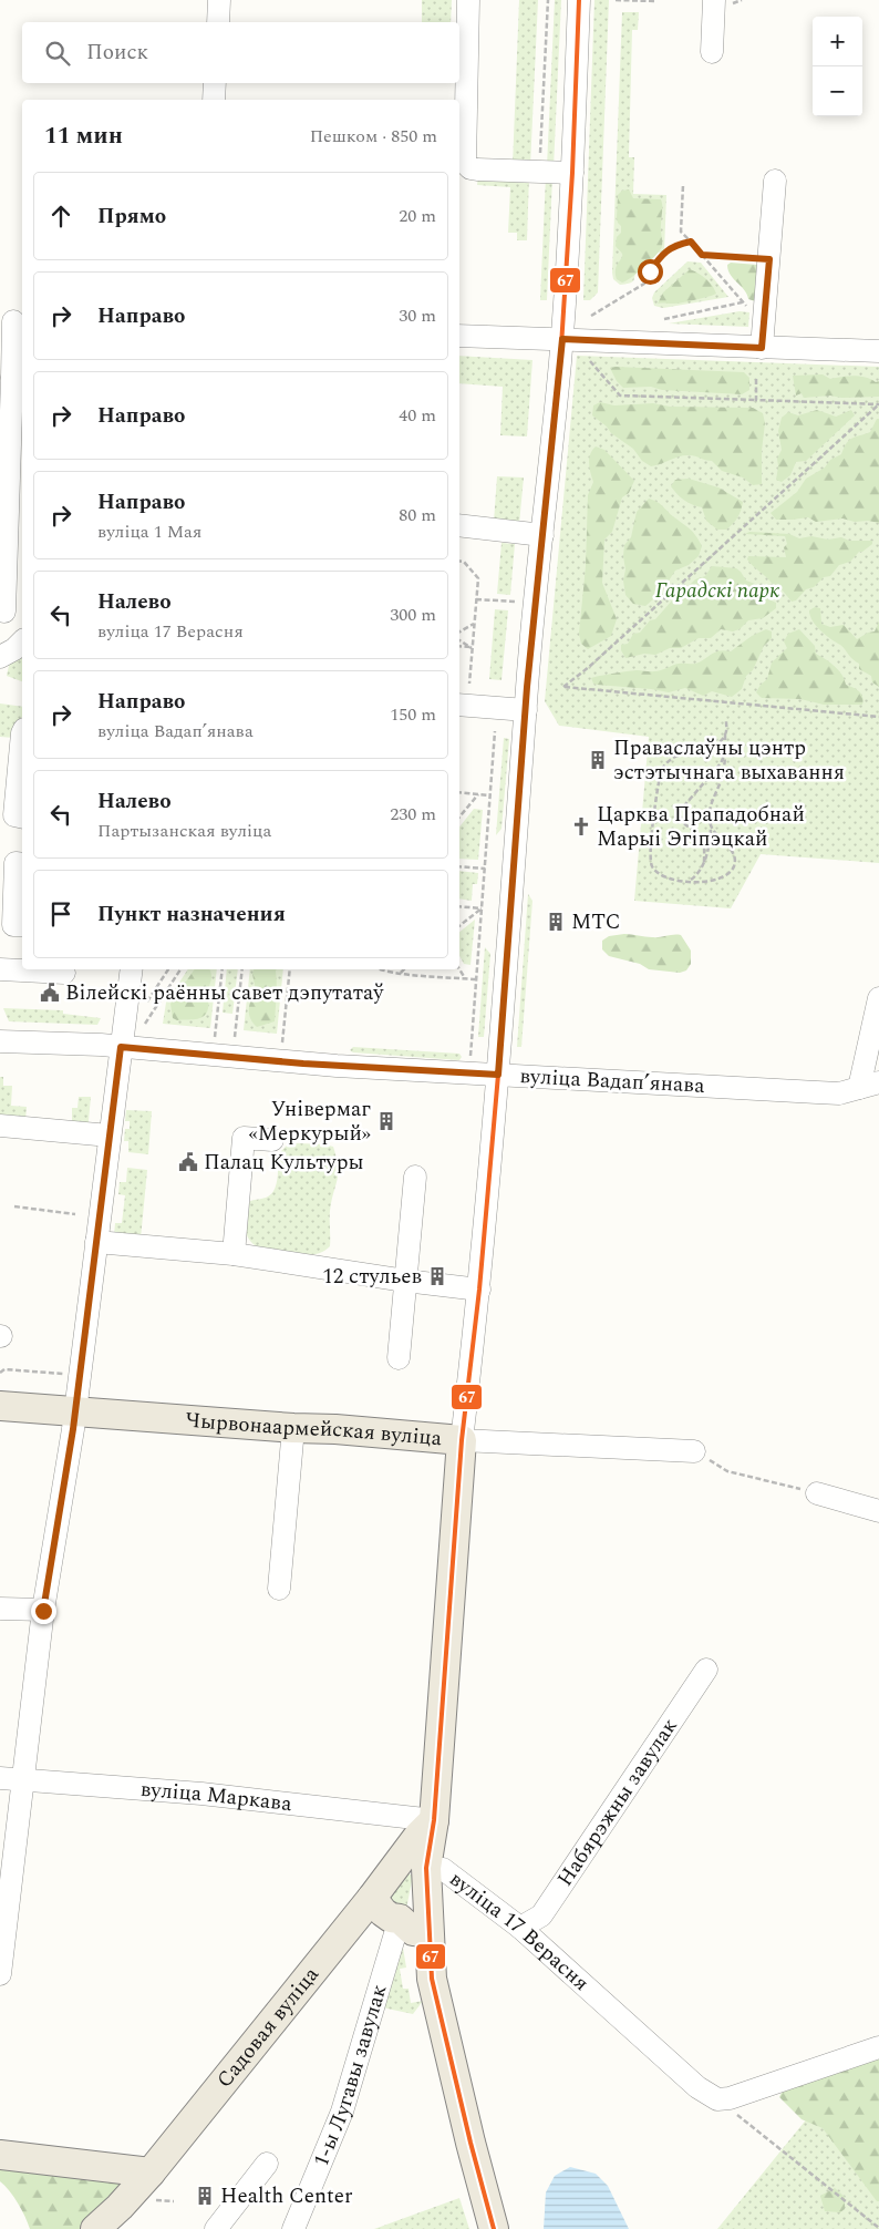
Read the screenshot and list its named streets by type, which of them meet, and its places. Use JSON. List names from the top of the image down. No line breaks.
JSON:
{"streets":{"main road":["Чырвонаармейская вуліца","вуліца 17 Верасня","Садовая вуліца"],"street":["вуліца Вадапʼянава","вуліца Маркава","Набярэжны завулак","1-ы Лугавы завулак"]},"crossings":[["вуліца Вадапʼянава","вуліца 17 Верасня"],["Чырвонаармейская вуліца","вуліца 17 Верасня"],["вуліца Маркава","вуліца 17 Верасня"],["вуліца Маркава","Садовая вуліца"],["Набярэжны завулак","вуліца 17 Верасня"],["вуліца 17 Верасня","Садовая вуліца"]],"parks":["Гарадскі парк"],"places":{"building":["Праваслаўны цэнтр эстэтычнага выхавання","МТС","Універмаг «Меркурый»","12 стульев","Health Center"],"church":["Царква Прападобнай Марыі Эгіпэцкай"],"public building":["Вілейскі раённы савет дэпутатаў","Палац Культуры"]},"lines":["transit line 67"],"page":{"map_buttons":["+","−"],"search":"Поиск","heading":["11 мин","Пешком · 850 m"],"list":[["Прямо","20 m"],["Направо","30 m"],["Направо","40 m"],["Направо","вуліца 1 Мая","80 m"],["Налево","вуліца 17 Верасня","300 m"],["Направо","вуліца Вадапʼянава","150 m"],["Налево","Партызанская вуліца","230 m"],"Пункт назначения"]}}
